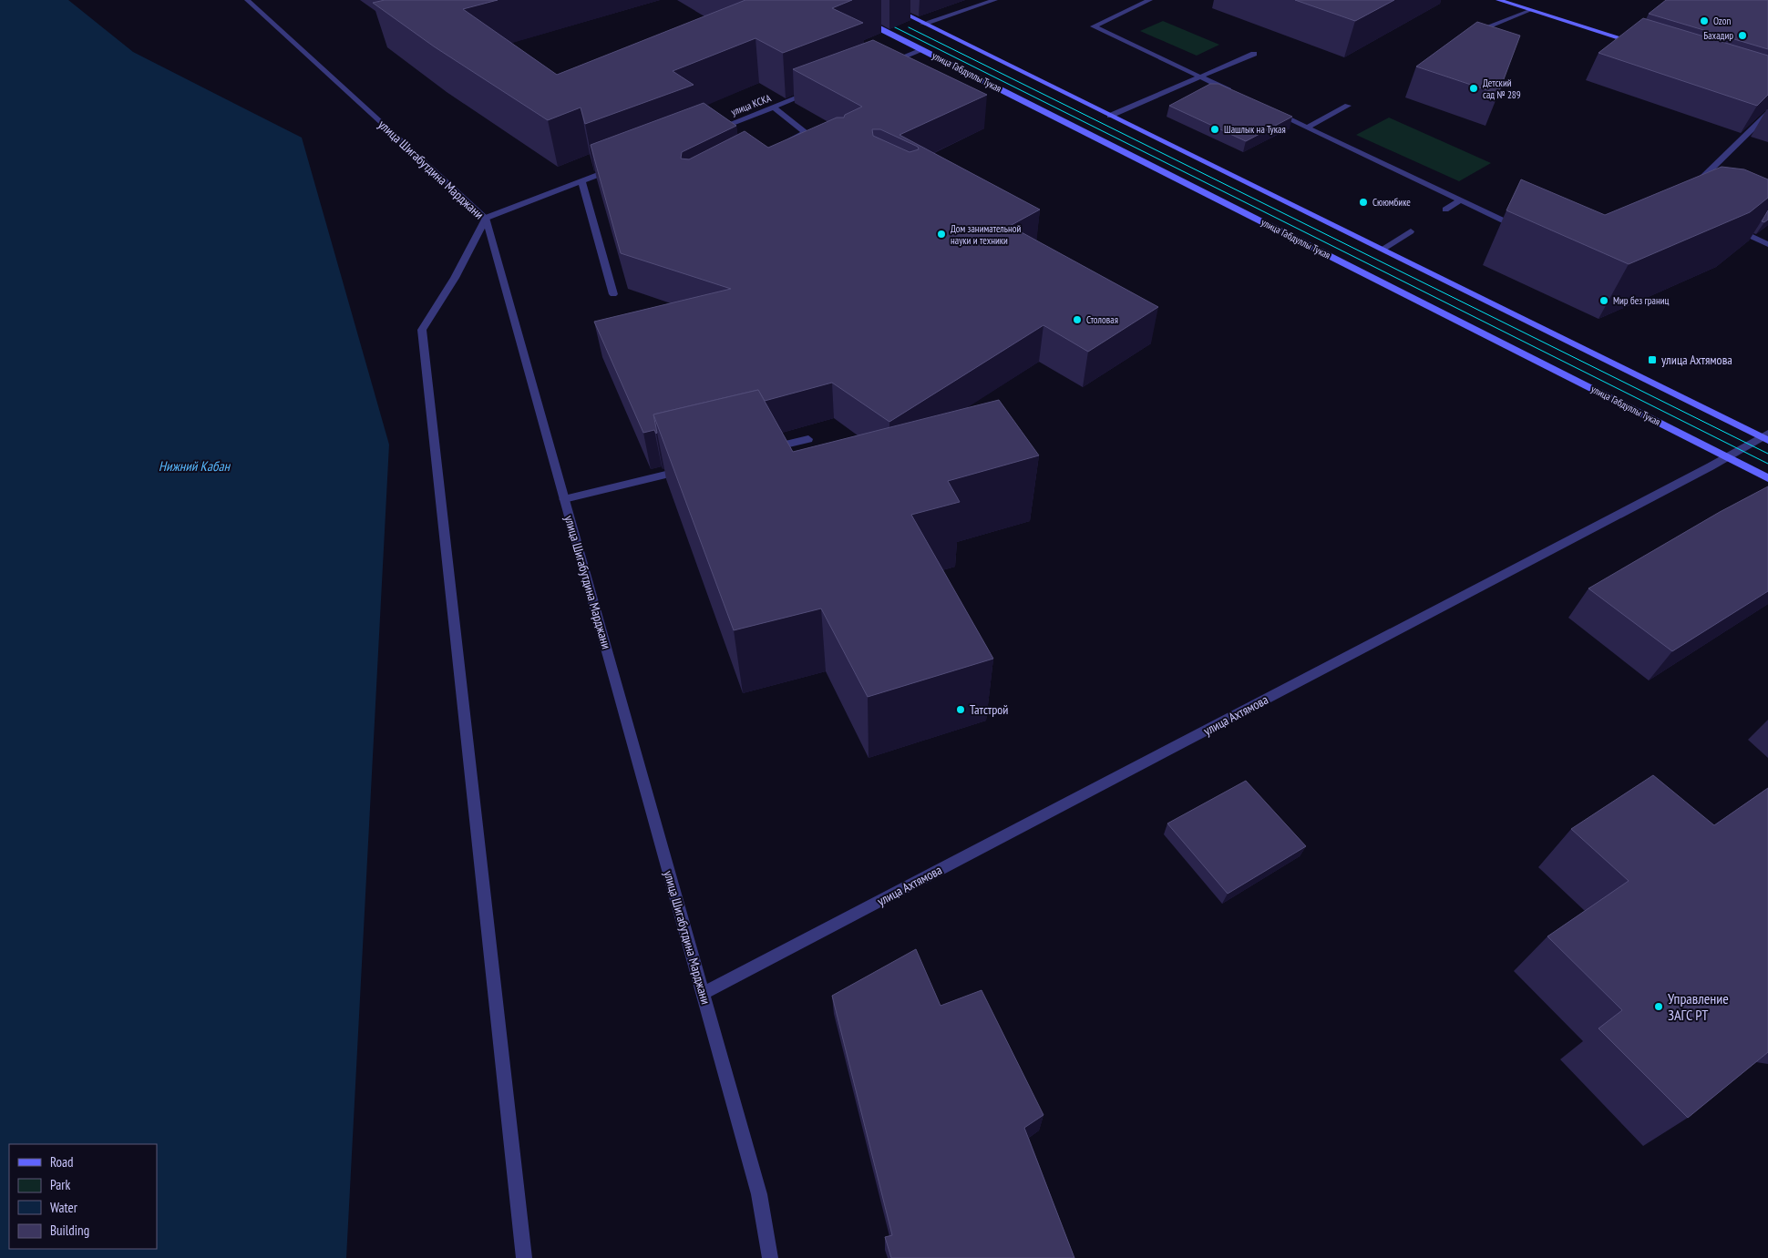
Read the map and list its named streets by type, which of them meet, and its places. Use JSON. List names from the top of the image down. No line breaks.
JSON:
{"streets":{"main road":["улица Габдуллы Тукая"],"street":["улица КСКА","улица Шигабутдина Марджани","улица Ахтямова"]},"crossings":[["улица Габдуллы Тукая","улица Ахтямова"],["улица Шигабутдина Марджани","улица Ахтямова"]],"water":["Нижний Кабан"],"places":{"other":["Ozon","Бахадир","Детский сад № 289","Шашлык на Тукая","Сююмбике","Дом занимательной науки и техники","Мир без границ","Столовая","Татстрой","Управление ЗАГС РТ"],"transit":["улица Ахтямова"]},"legend":["Road","Park","Water","Building"]}
